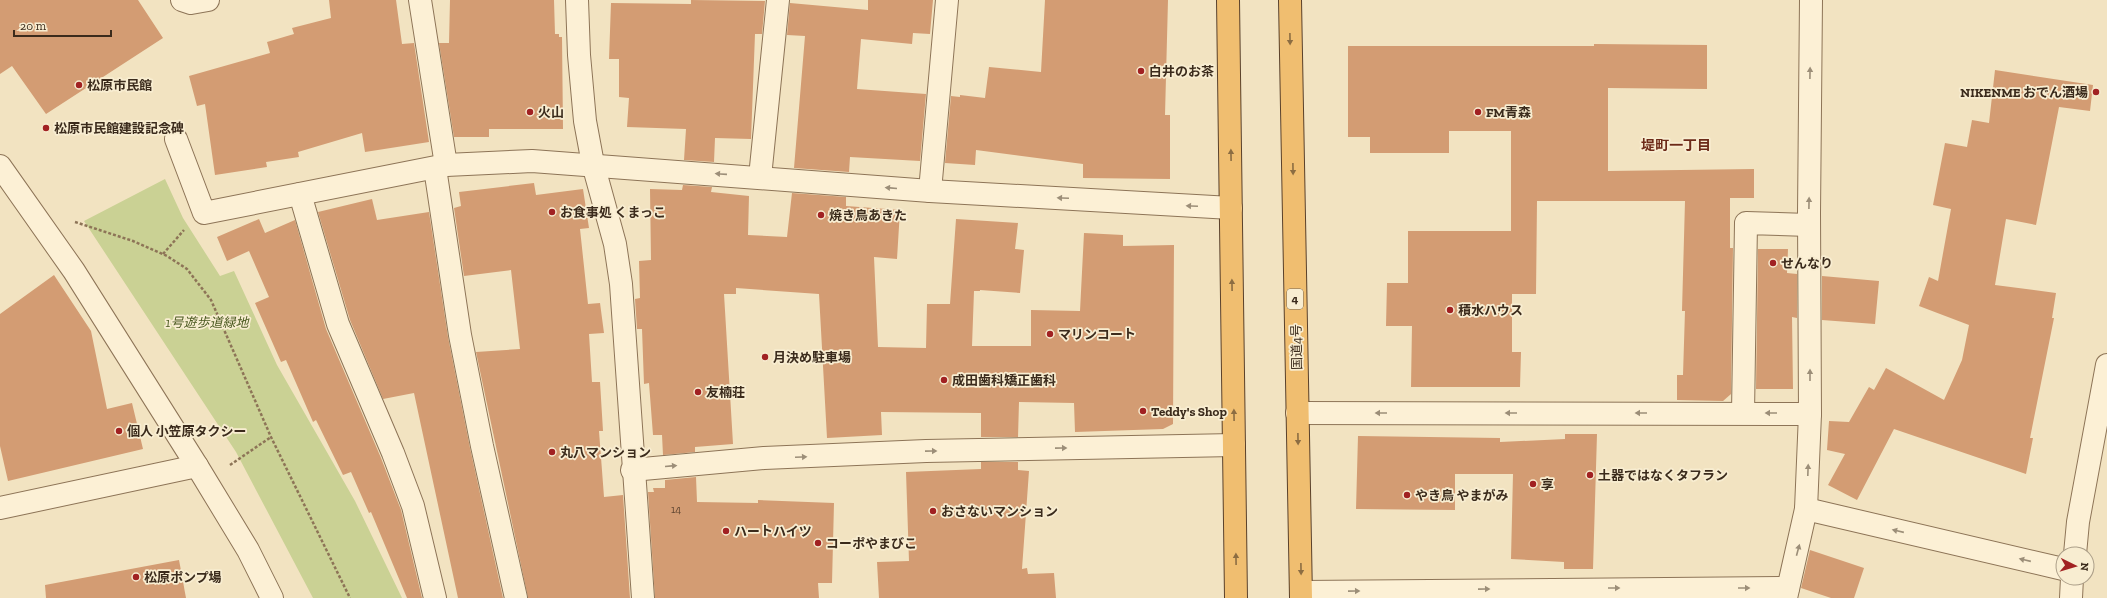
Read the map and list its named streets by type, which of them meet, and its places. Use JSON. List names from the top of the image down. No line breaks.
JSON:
{"streets":{"highway":["4","国道4号"]},"districts":["堤町一丁目"],"parks":["1号遊歩道緑地"],"places":["白井のお茶","松原市民館","NIKENME おでん酒場","火山","FM青森","松原市民館建設記念碑","お食事処 くまっこ","焼き鳥あきた","せんなり","積水ハウス","マリンコート","月決め駐車場","成田歯科矯正歯科","友楠荘","Teddy's Shop","個人 小笠原タクシー","丸八マンション","土器ではなくタフラン","享","やき鳥 やまがみ","おさないマンション","ハートハイツ","コーポやまびこ","松原ポンプ場"],"house_numbers":["14"],"scale_bar":"20 m","north":"right"}
